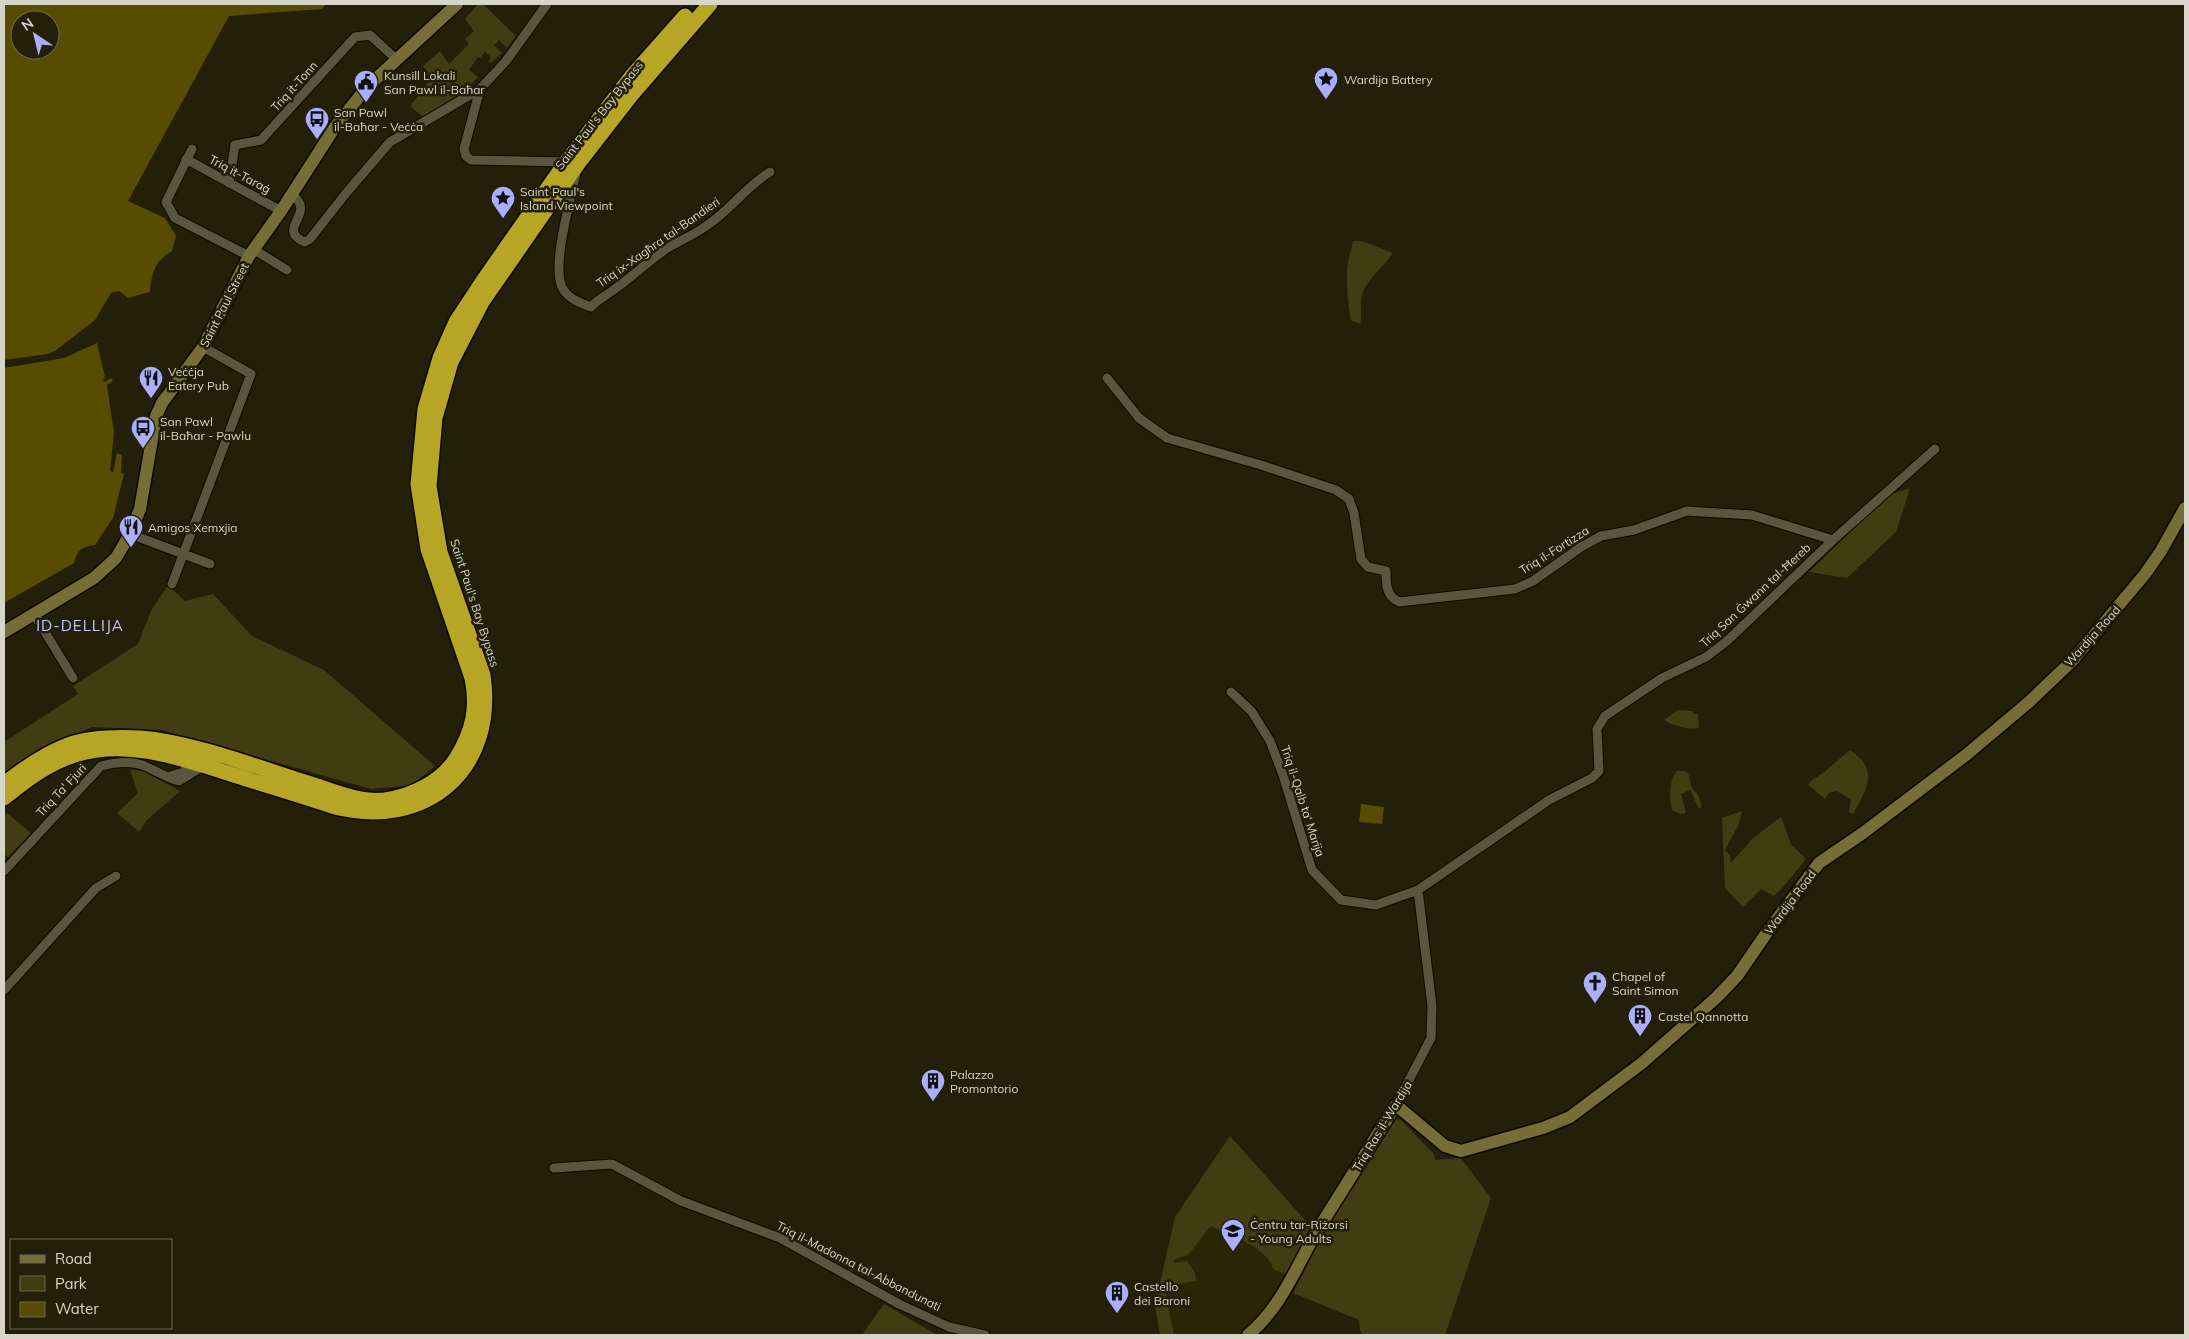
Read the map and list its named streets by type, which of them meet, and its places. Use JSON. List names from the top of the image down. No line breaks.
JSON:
{"streets":{"highway":["Saint Paul's Bay Bypass"],"street":["Triq it-Tonn","Triq it-Taraġ","Triq ix-Xagħra tal-Bandieri","Saint Paul Street","Triq il-Fortizza","Triq San Ġwann tal-Ħereb","Wardija Road","Triq Ta' Fjuri","Triq il-Qalb ta‘ Marija","Triq Ras il-Wardija","Triq il-Madonna tal-Abbandunati"]},"crossings":[["Triq it-Tonn","Triq it-Taraġ"],["Triq it-Tonn","Saint Paul Street"],["Saint Paul's Bay Bypass","Triq ix-Xagħra tal-Bandieri"],["Triq it-Taraġ","Saint Paul Street"],["Triq il-Fortizza","Triq San Ġwann tal-Ħereb"],["Triq San Ġwann tal-Ħereb","Triq il-Qalb ta‘ Marija"],["Triq San Ġwann tal-Ħereb","Triq Ras il-Wardija"],["Wardija Road","Triq Ras il-Wardija"],["Triq il-Qalb ta‘ Marija","Triq Ras il-Wardija"]],"districts":["ID-DELLIJA"],"places":{"place":["Wardija Battery","Saint Paul's Island Viewpoint"],"public building":["Kunsill Lokali San Pawl il-Baħar"],"bus stop":["San Pawl il-Baħar - Veċċa","San Pawl il-Baħar - Pawlu"],"restaurant":["Veċċja Eatery Pub","Amigos Xemxjia"],"church":["Chapel of Saint Simon"],"building":["Castel Qannotta","Palazzo Promontorio","Castello dei Baroni"],"school or university":["Ċentru tar-Riżorsi - Young Adults"]},"legend":["Road","Park","Water"],"north":"top left"}
